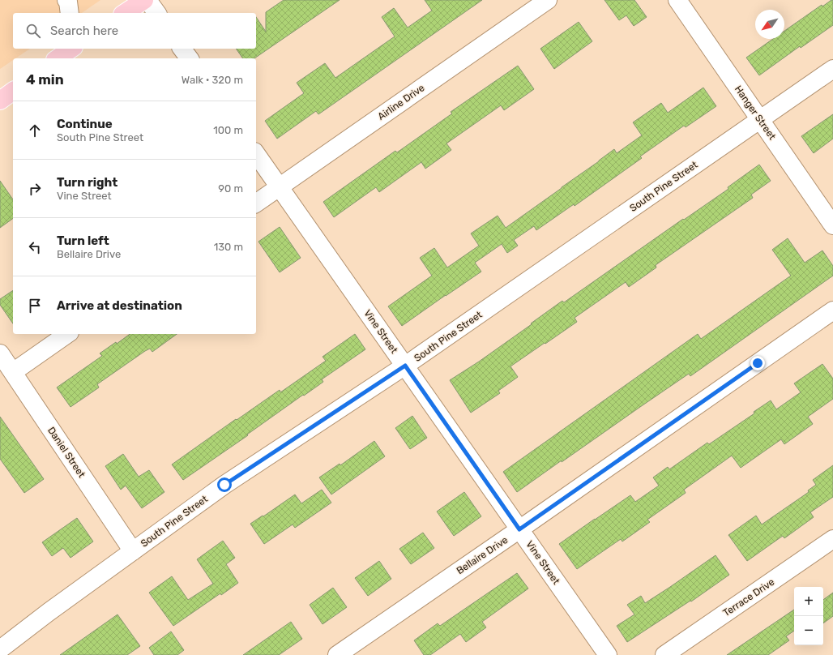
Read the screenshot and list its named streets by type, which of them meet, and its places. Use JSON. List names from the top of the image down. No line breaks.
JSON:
{"streets":{"street":["Airline Drive","Hanger Street","South Pine Street","Vine Street","Daniel Street","Bellaire Drive","Terrace Drive"]},"crossings":[["Airline Drive","Vine Street"],["Hanger Street","South Pine Street"],["South Pine Street","Vine Street"],["South Pine Street","Daniel Street"],["Vine Street","Bellaire Drive"]],"north":"bottom left","page":{"search":"Search here","heading":["4 min","Walk · 320 m"],"list":[["Continue","South Pine Street","100 m"],["Turn right","Vine Street","90 m"],["Turn left","Bellaire Drive","130 m"],"Arrive at destination"],"map_buttons":["+","−"]}}
